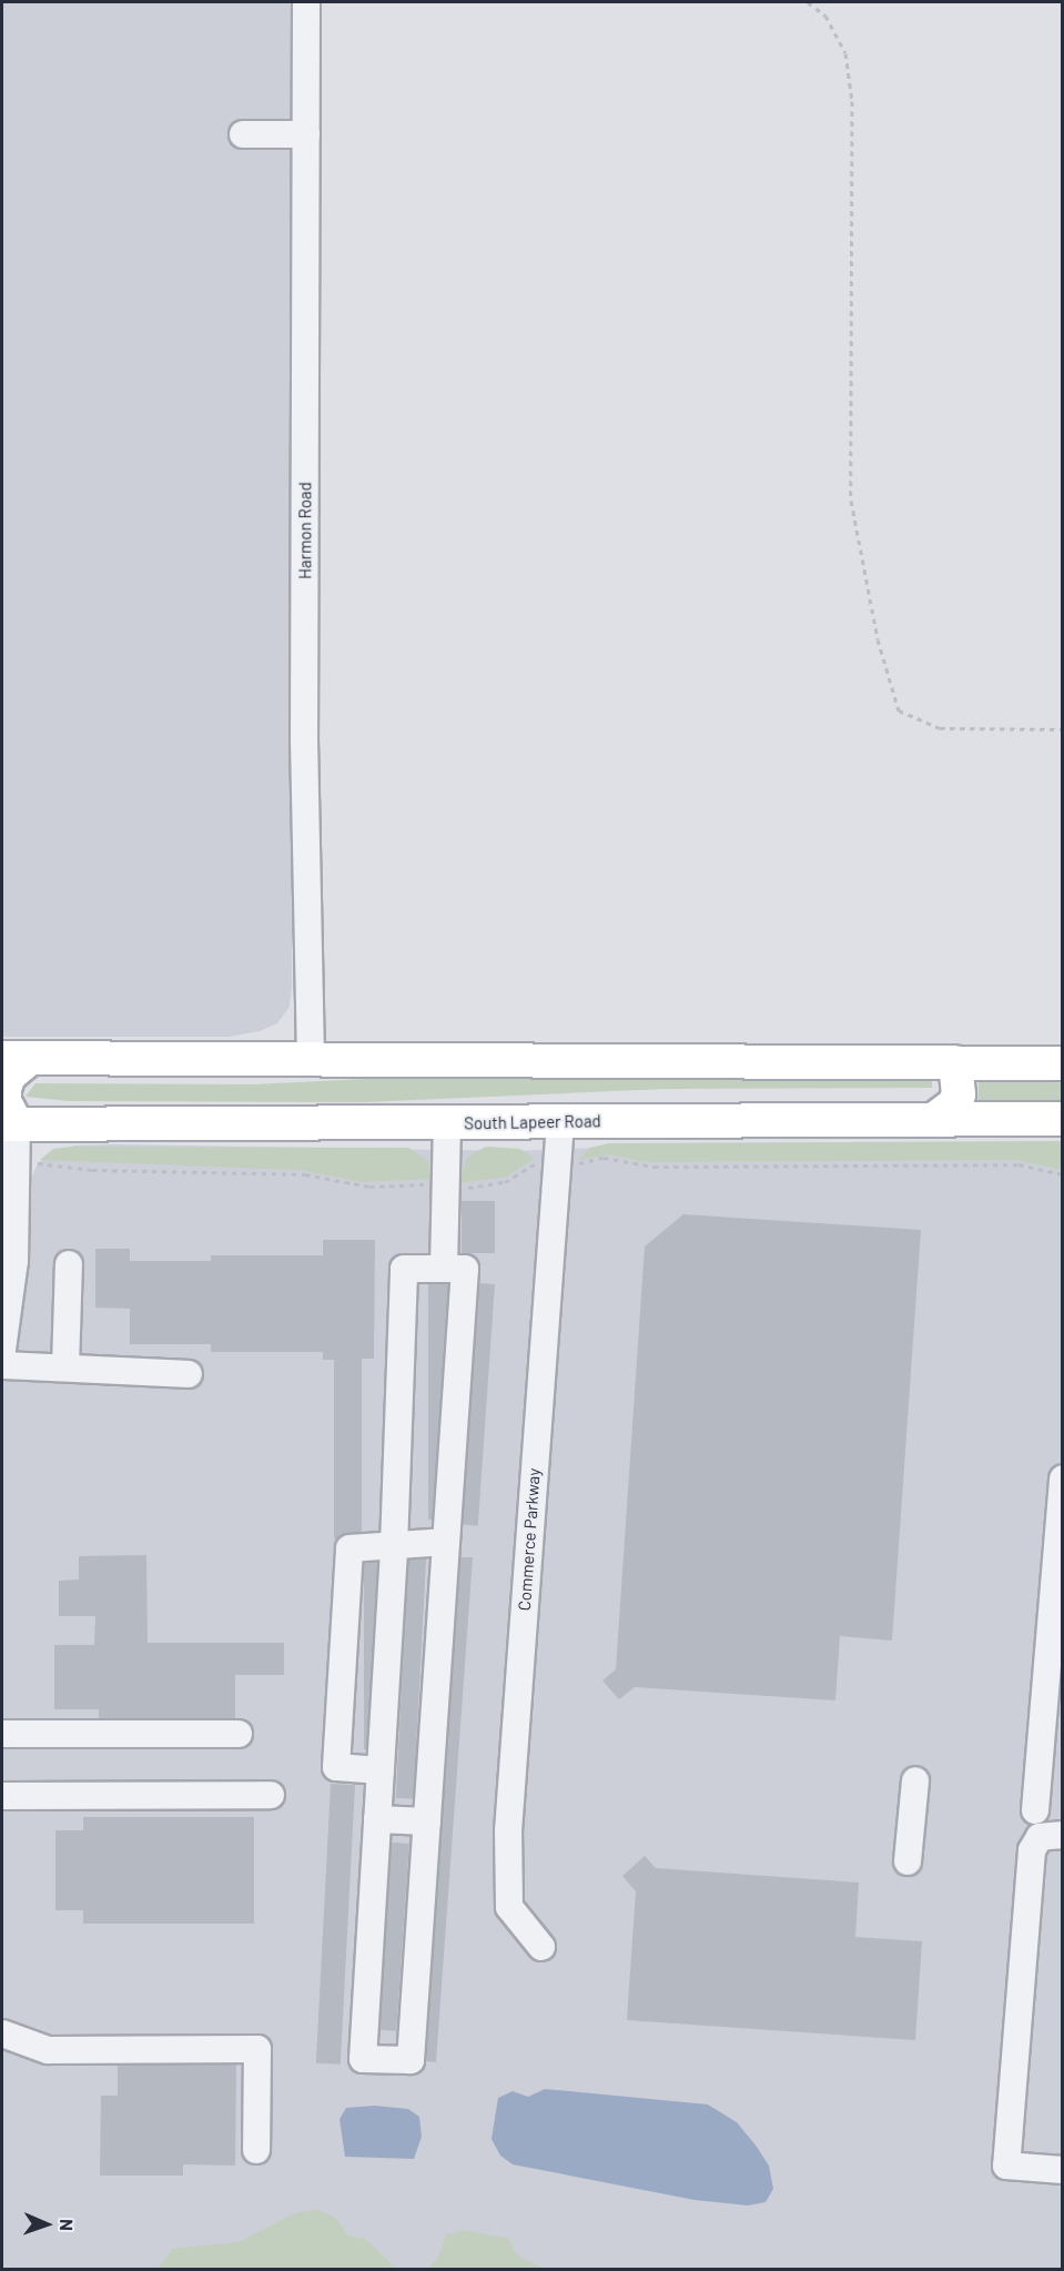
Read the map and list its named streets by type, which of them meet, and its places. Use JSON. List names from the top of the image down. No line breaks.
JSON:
{"streets":{"main road":["South Lapeer Road"],"street":["Harmon Road","Commerce Parkway"]},"crossings":[["South Lapeer Road","Commerce Parkway"]],"north":"right"}
